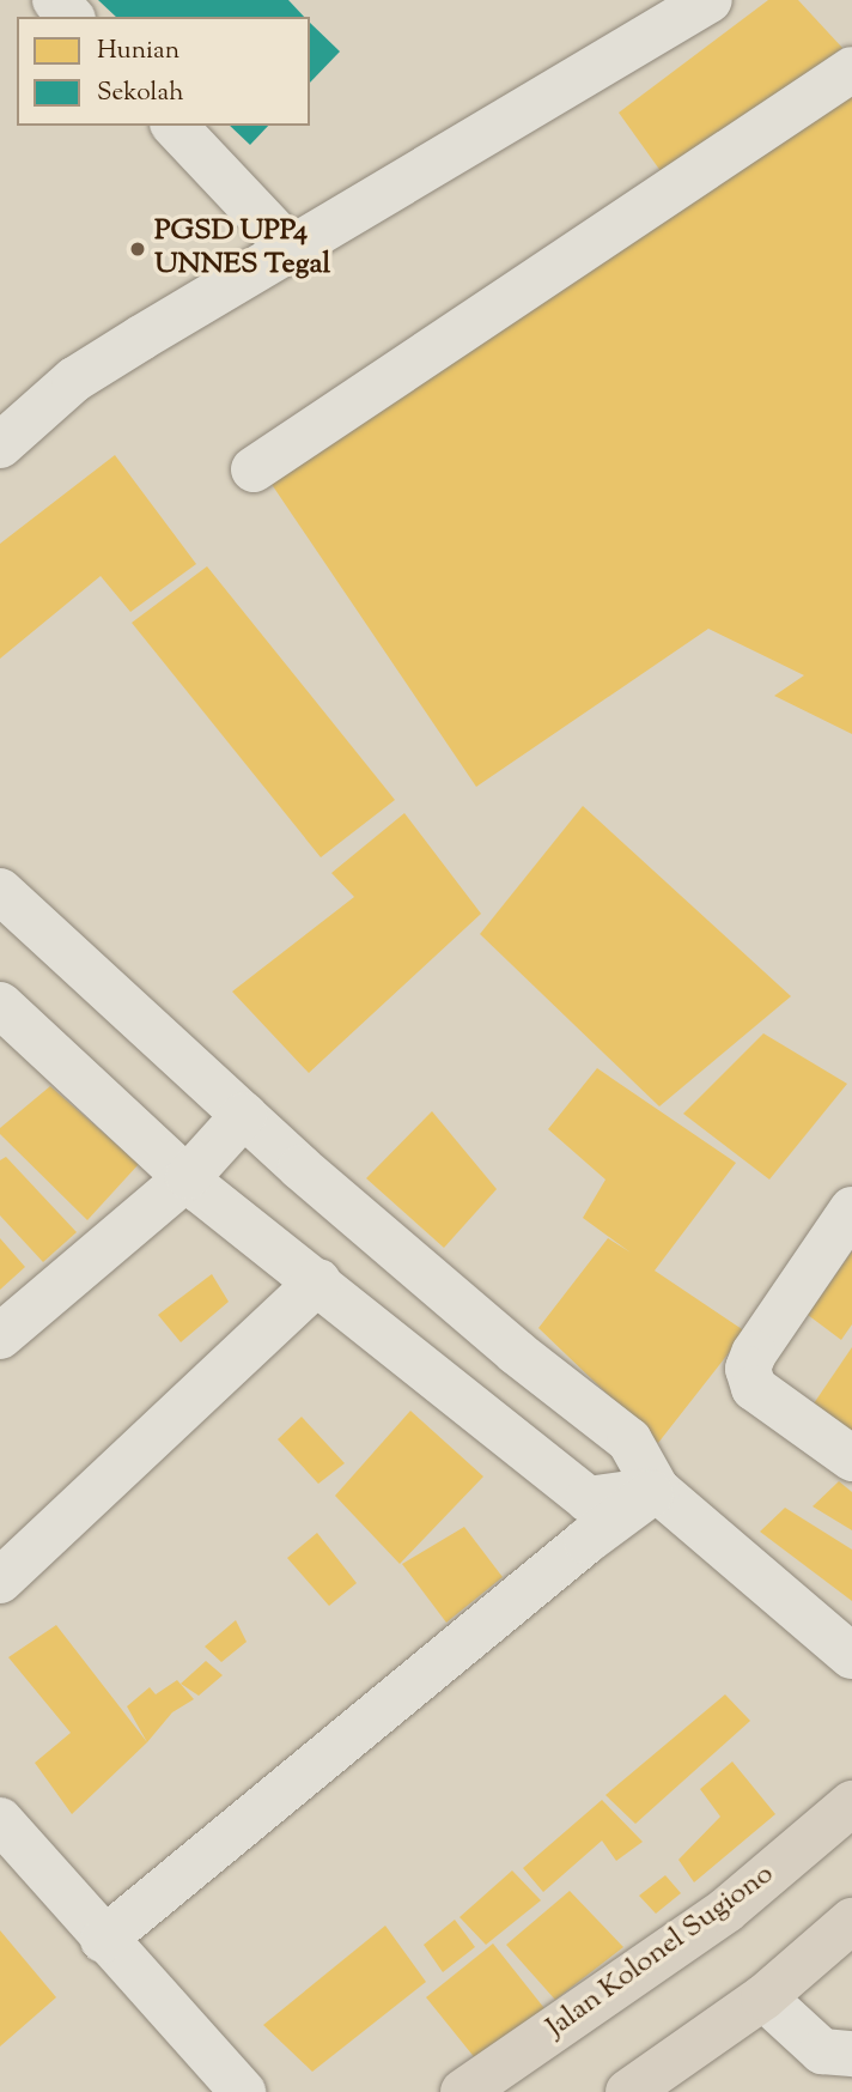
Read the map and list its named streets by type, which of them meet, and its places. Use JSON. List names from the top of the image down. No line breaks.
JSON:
{"streets":{"highway":["Jalan Kolonel Sugiono"]},"places":["PGSD UPP4 UNNES Tegal"],"legend":["Hunian","Sekolah"]}
